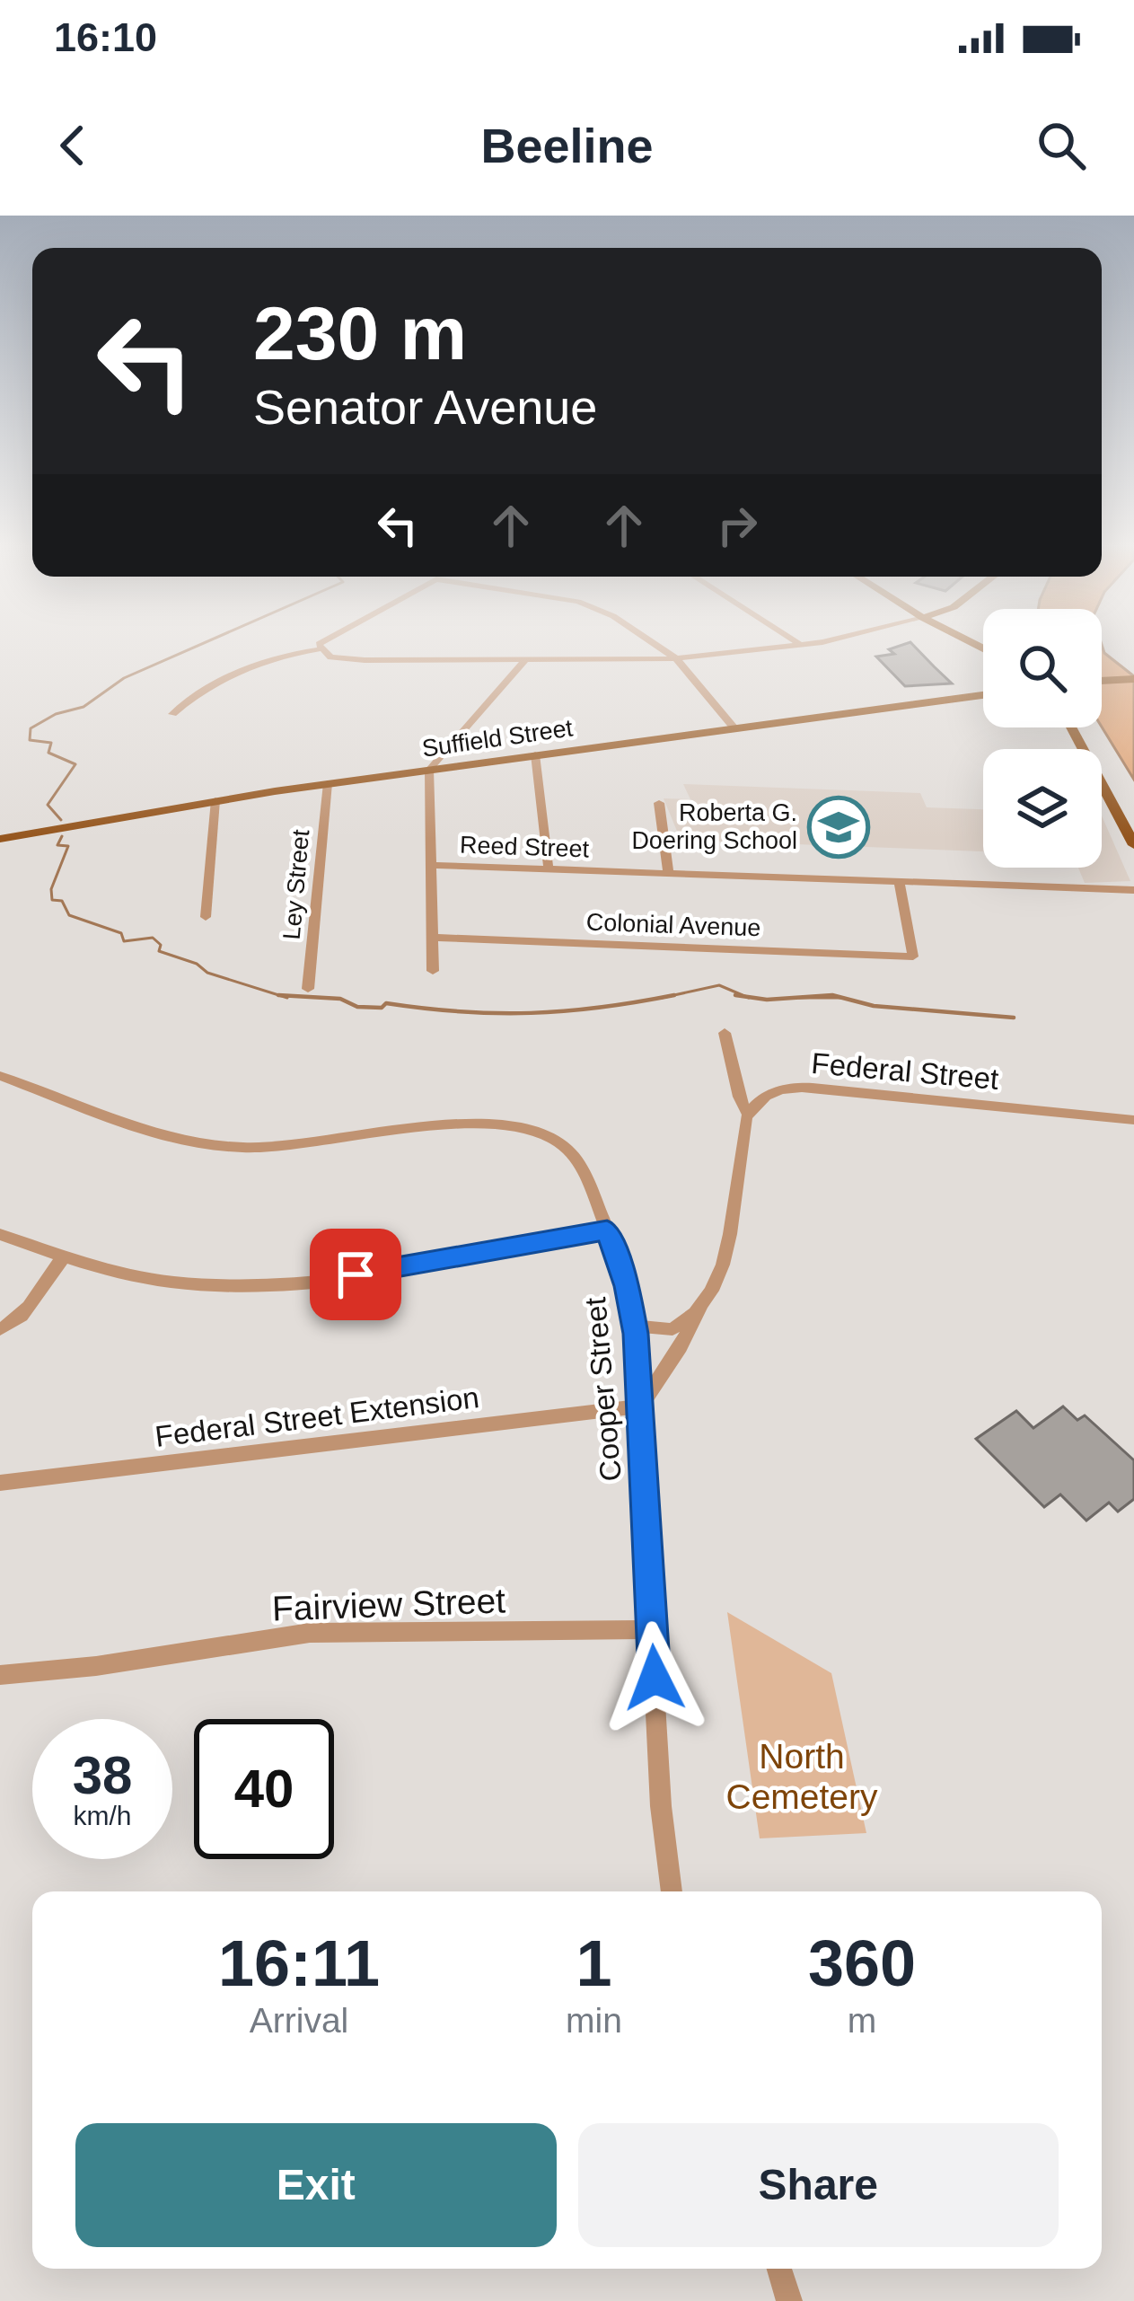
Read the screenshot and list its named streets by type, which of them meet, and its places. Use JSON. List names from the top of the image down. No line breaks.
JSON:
{"streets":{"main road":["Suffield Street"],"street":["Reed Street","Ley Street","Colonial Avenue","Federal Street","Cooper Street","Federal Street Extension","Fairview Street"]},"crossings":[["Suffield Street","Ley Street"],["Reed Street","Colonial Avenue"],["Cooper Street","Federal Street Extension"],["Cooper Street","Fairview Street"]],"parks":["North Cemetery"],"places":{"school or university":["Roberta G. Doering School"]},"page":{"status":"16:10","header":"Beeline","turn":["230 m","Senator Avenue"],"speed":"38 km/h","limit":"40","eta":["16:11","Arrival","1","min","360","m"],"buttons":["Exit","Share"]}}
